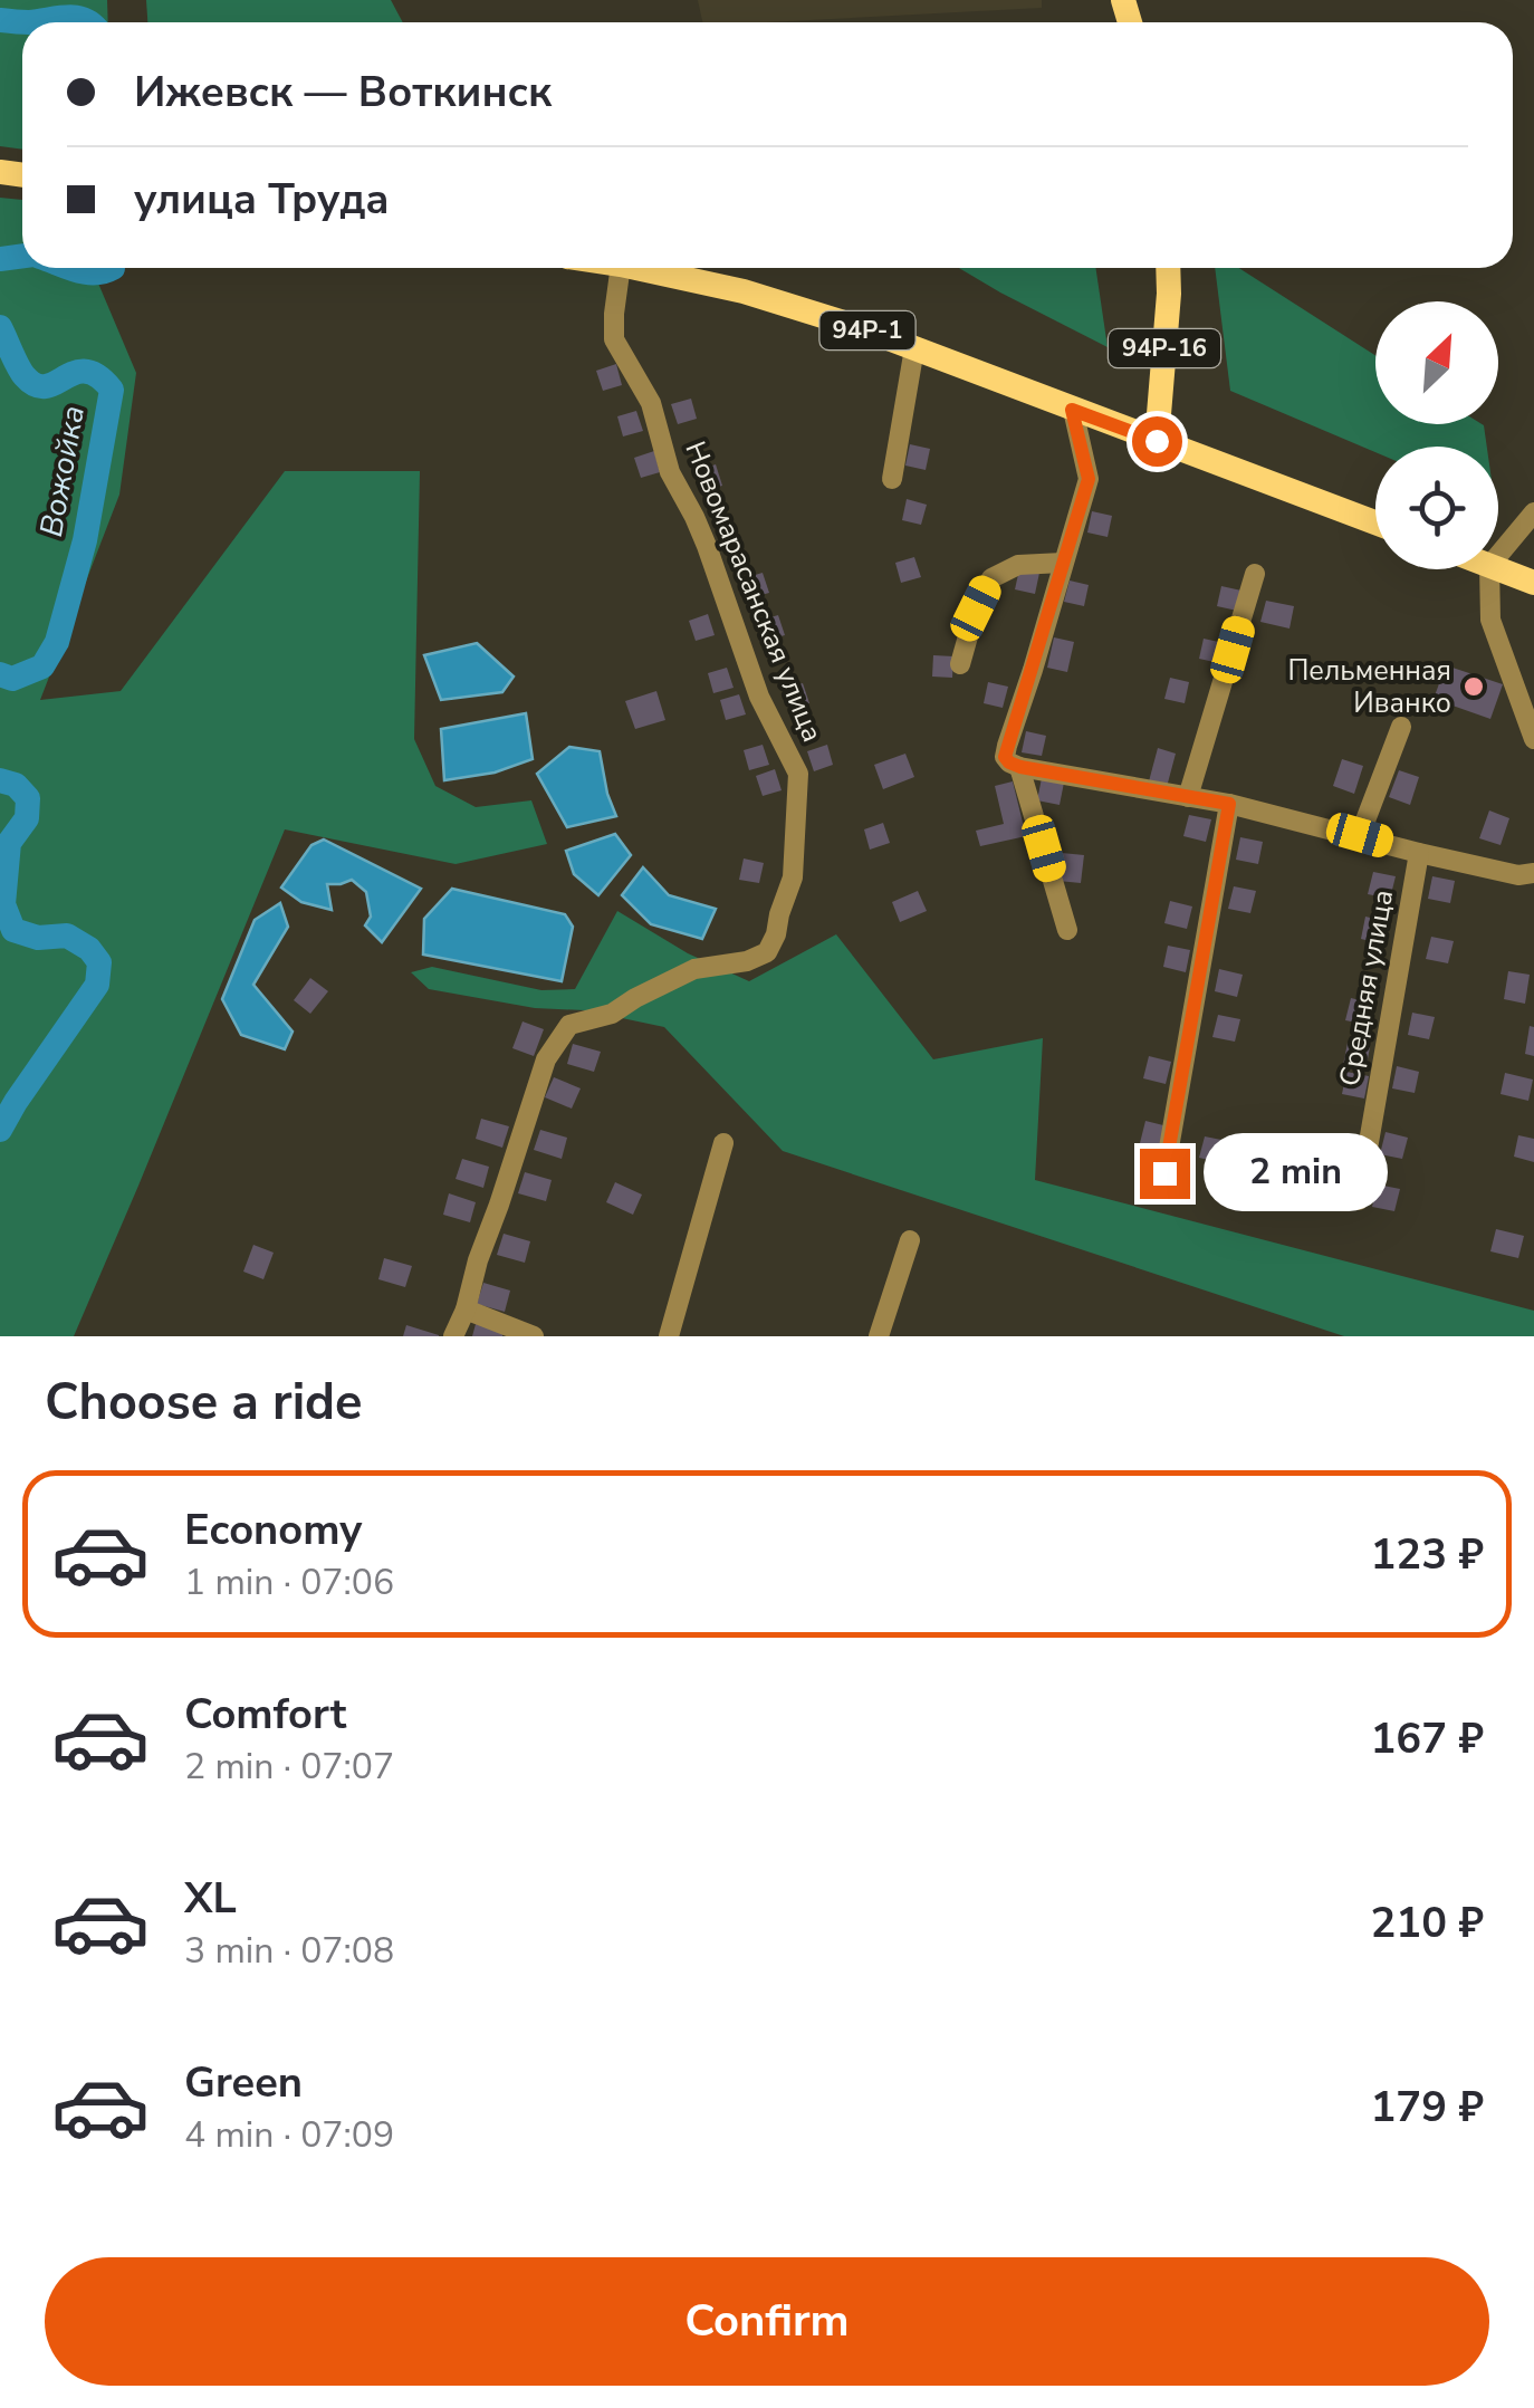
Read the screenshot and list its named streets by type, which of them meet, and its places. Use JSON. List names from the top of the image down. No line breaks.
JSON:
{"streets":{"main road":["94Р-1","94Р-16"],"street":["Новомарасанская улица","Средняя улица"]},"crossings":[["94Р-1","94Р-16"]],"water":["Вожойка"],"places":["Пельменная Иванко"],"north":"top right","page":{"banner":["Ижевск — Воткинск","улица Труда"],"bubble":"2 min","heading":"Choose a ride","list":[{"name":"Economy","note":"1 min · 07:06","value":"123 ₽"},{"name":"Comfort","note":"2 min · 07:07","value":"167 ₽"},{"name":"XL","note":"3 min · 07:08","value":"210 ₽"},{"name":"Green","note":"4 min · 07:09","value":"179 ₽"}],"buttons":"Confirm"}}
